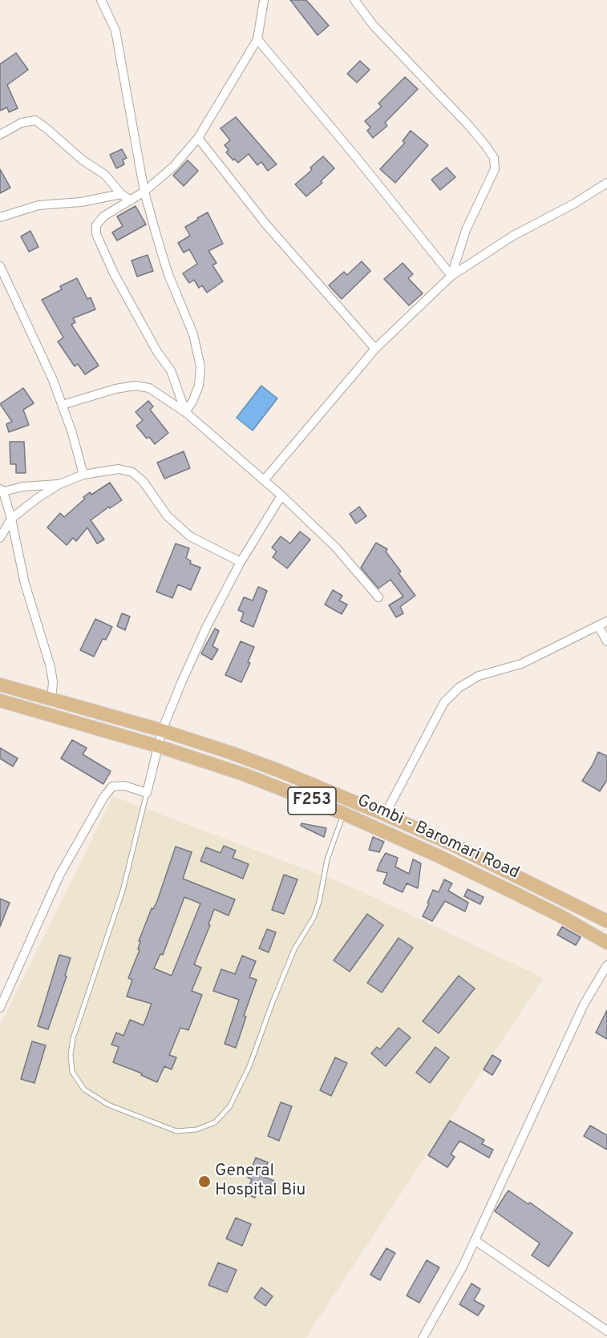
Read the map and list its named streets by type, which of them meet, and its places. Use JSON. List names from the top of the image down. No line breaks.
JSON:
{"streets":{"main road":["F253","Gombi - Baromari Road"]},"places":["General Hospital Biu"]}
